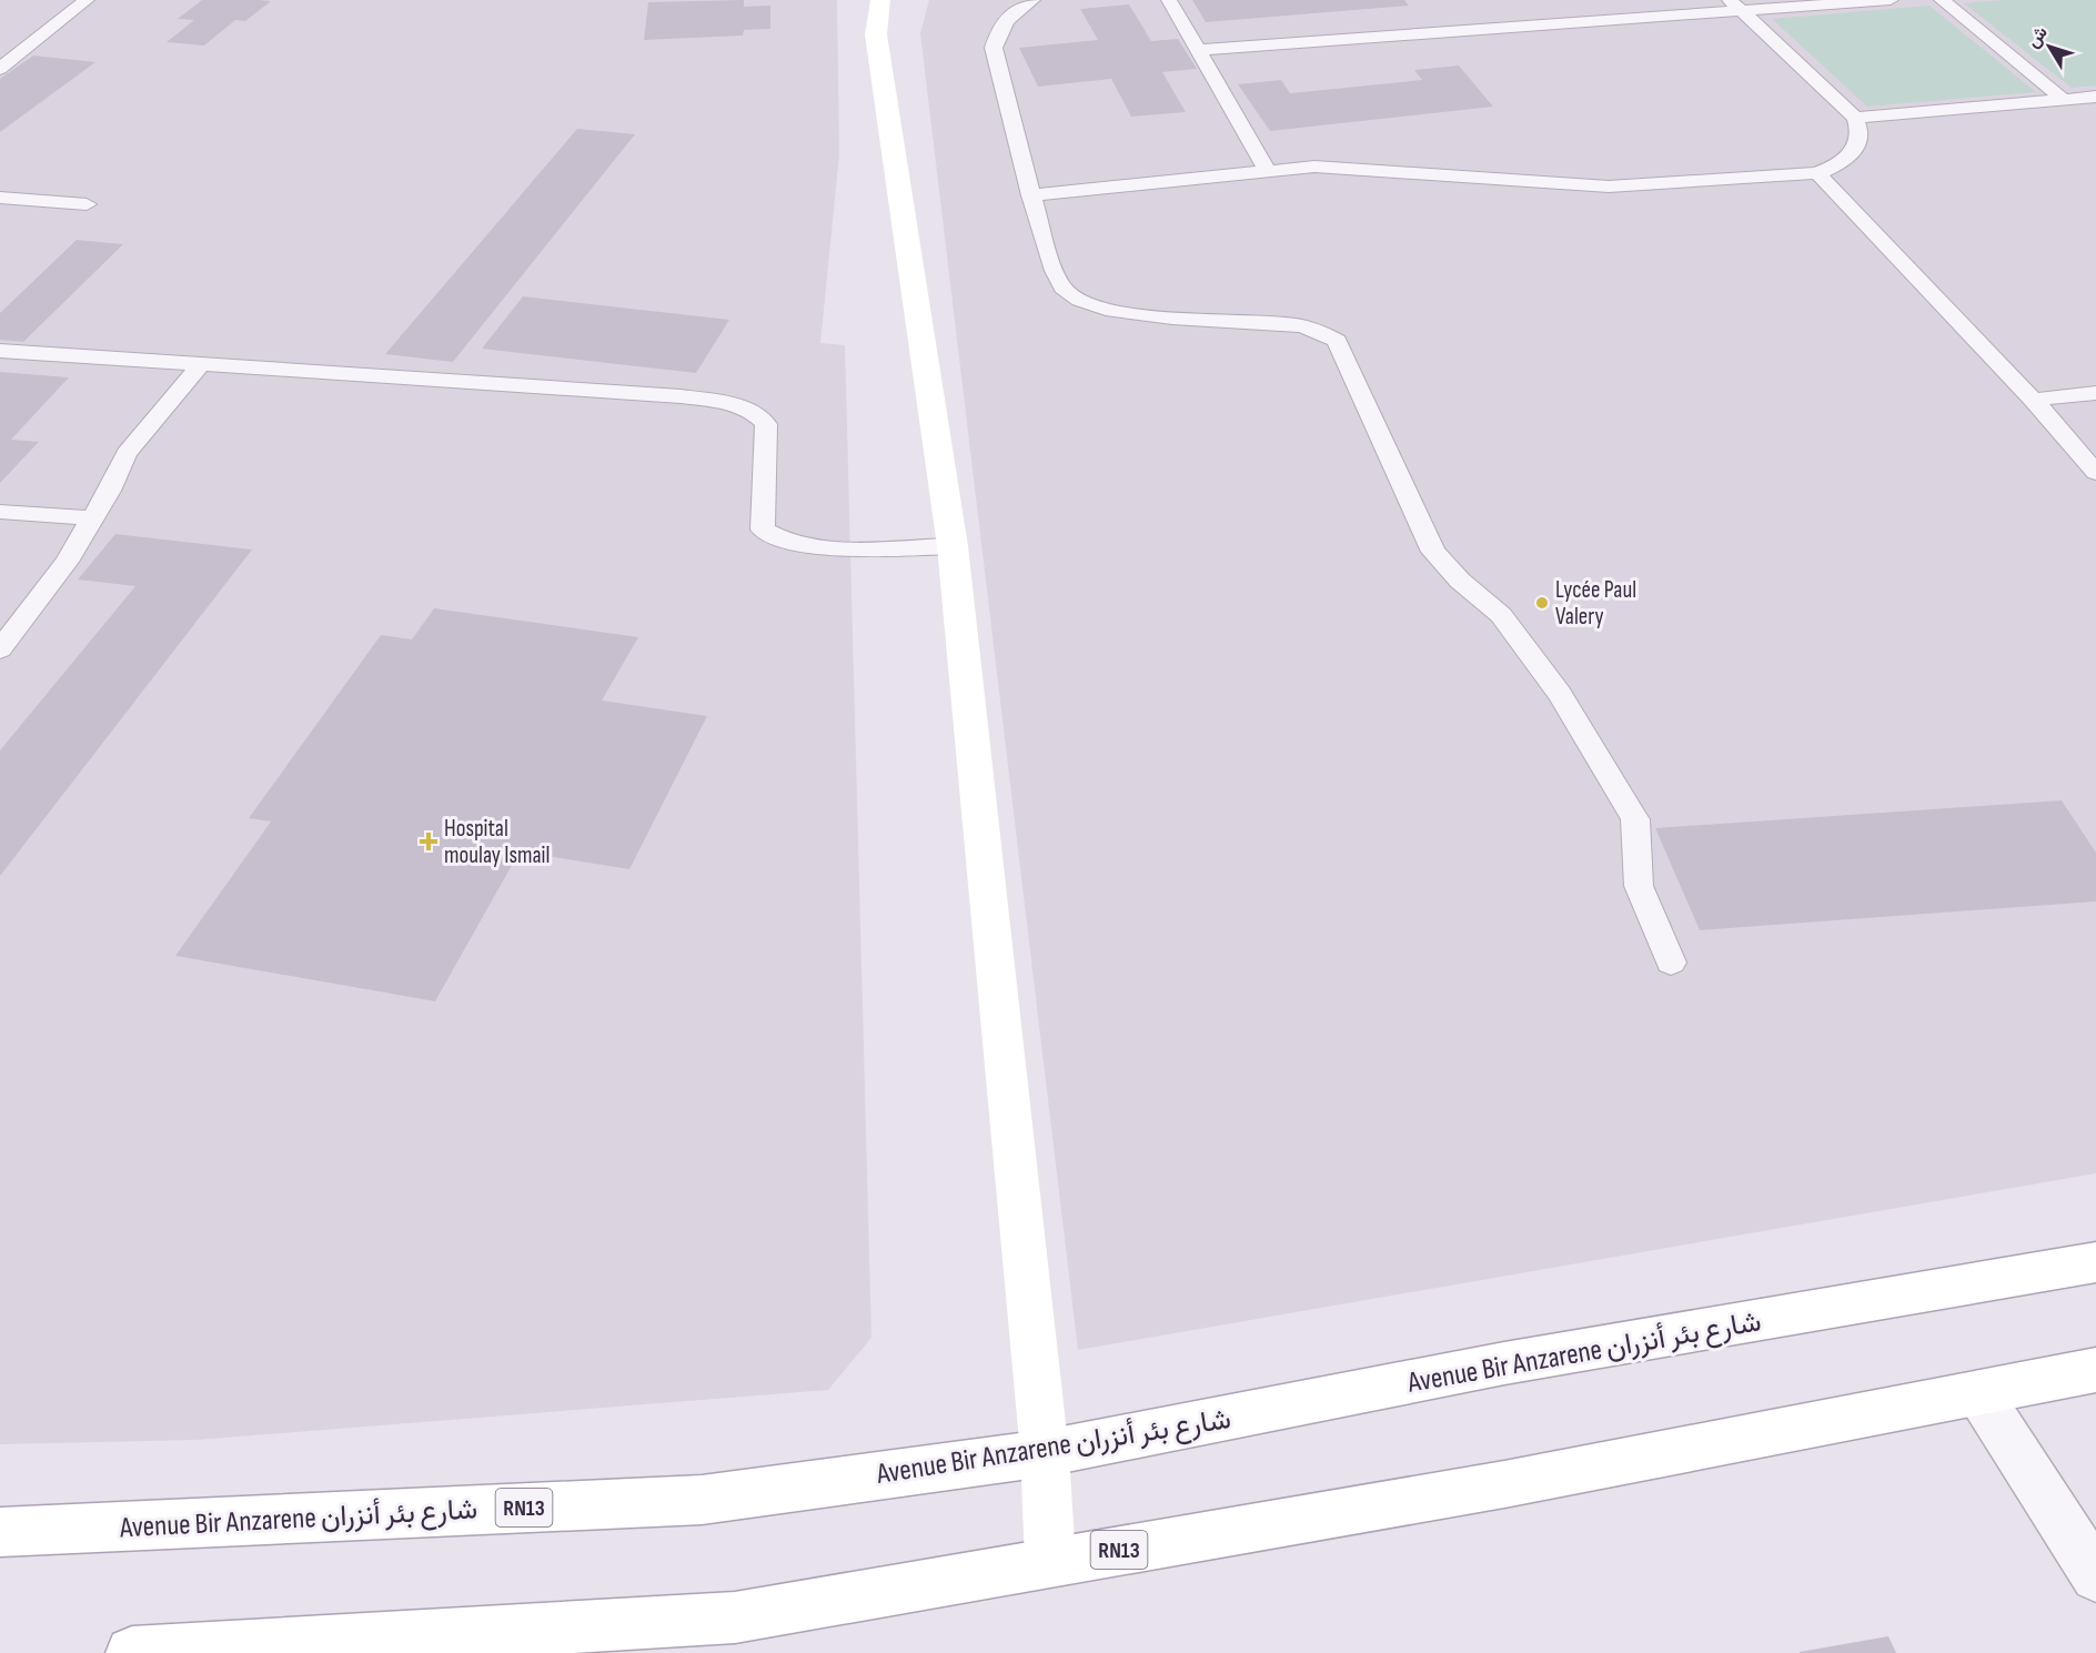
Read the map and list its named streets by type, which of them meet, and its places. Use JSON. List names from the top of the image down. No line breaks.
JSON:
{"streets":{"main road":["Avenue Bir Anzarene شارع بئر أنزران","RN13"]},"places":{"other":["Lycée Paul Valery"],"health":["Hospital moulay Ismail"]},"north":"top left"}
